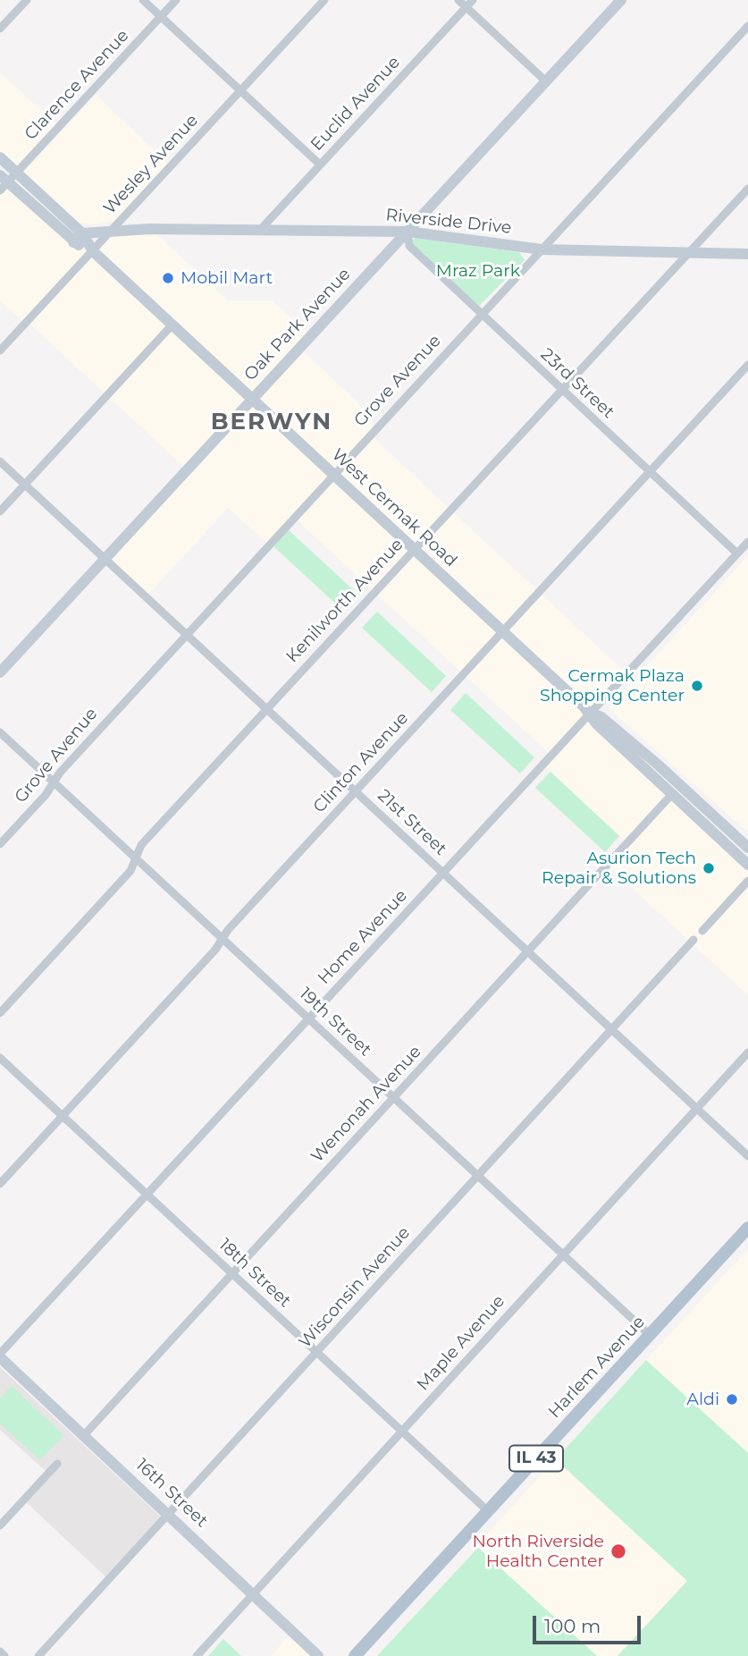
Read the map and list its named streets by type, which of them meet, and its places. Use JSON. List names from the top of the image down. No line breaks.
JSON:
{"streets":{"main road":["Harlem Avenue","IL 43"],"street":["Clarence Avenue","Euclid Avenue","Wesley Avenue","Riverside Drive","Oak Park Avenue","Grove Avenue","23rd Street","West Cermak Road","Kenilworth Avenue","Clinton Avenue","21st Street","Home Avenue","19th Street","Wenonah Avenue","18th Street","Wisconsin Avenue","Maple Avenue","16th Street"]},"crossings":[["Clarence Avenue","West Cermak Road"],["Euclid Avenue","Riverside Drive"],["Wesley Avenue","Riverside Drive"],["Wesley Avenue","West Cermak Road"],["Riverside Drive","Oak Park Avenue"],["Riverside Drive","Grove Avenue"],["Riverside Drive","23rd Street"],["Riverside Drive","West Cermak Road"],["Riverside Drive","Kenilworth Avenue"],["Oak Park Avenue","23rd Street"],["Oak Park Avenue","West Cermak Road"],["Oak Park Avenue","21st Street"],["Grove Avenue","23rd Street"],["Grove Avenue","West Cermak Road"],["Grove Avenue","21st Street"],["Grove Avenue","19th Street"],["23rd Street","Kenilworth Avenue"],["23rd Street","Clinton Avenue"],["23rd Street","Home Avenue"],["West Cermak Road","Kenilworth Avenue"],["West Cermak Road","Clinton Avenue"],["West Cermak Road","Home Avenue"],["West Cermak Road","Wenonah Avenue"],["Kenilworth Avenue","21st Street"],["Kenilworth Avenue","19th Street"],["Clinton Avenue","21st Street"],["Clinton Avenue","19th Street"],["Clinton Avenue","18th Street"],["21st Street","Home Avenue"],["21st Street","Wenonah Avenue"],["21st Street","Wisconsin Avenue"],["21st Street","Maple Avenue"],["Home Avenue","19th Street"],["Home Avenue","18th Street"],["Home Avenue","16th Street"],["19th Street","Wenonah Avenue"],["19th Street","Wisconsin Avenue"],["19th Street","Maple Avenue"],["19th Street","Harlem Avenue"],["Wenonah Avenue","18th Street"],["Wenonah Avenue","16th Street"],["18th Street","Wisconsin Avenue"],["18th Street","Maple Avenue"],["18th Street","Harlem Avenue"],["Wisconsin Avenue","16th Street"],["Maple Avenue","16th Street"]],"districts":["BERWYN"],"parks":["Mraz Park"],"places":["Mobil Mart","Cermak Plaza Shopping Center","Asurion Tech Repair & Solutions","Aldi","North Riverside Health Center"],"scale_bar":"100 m"}
